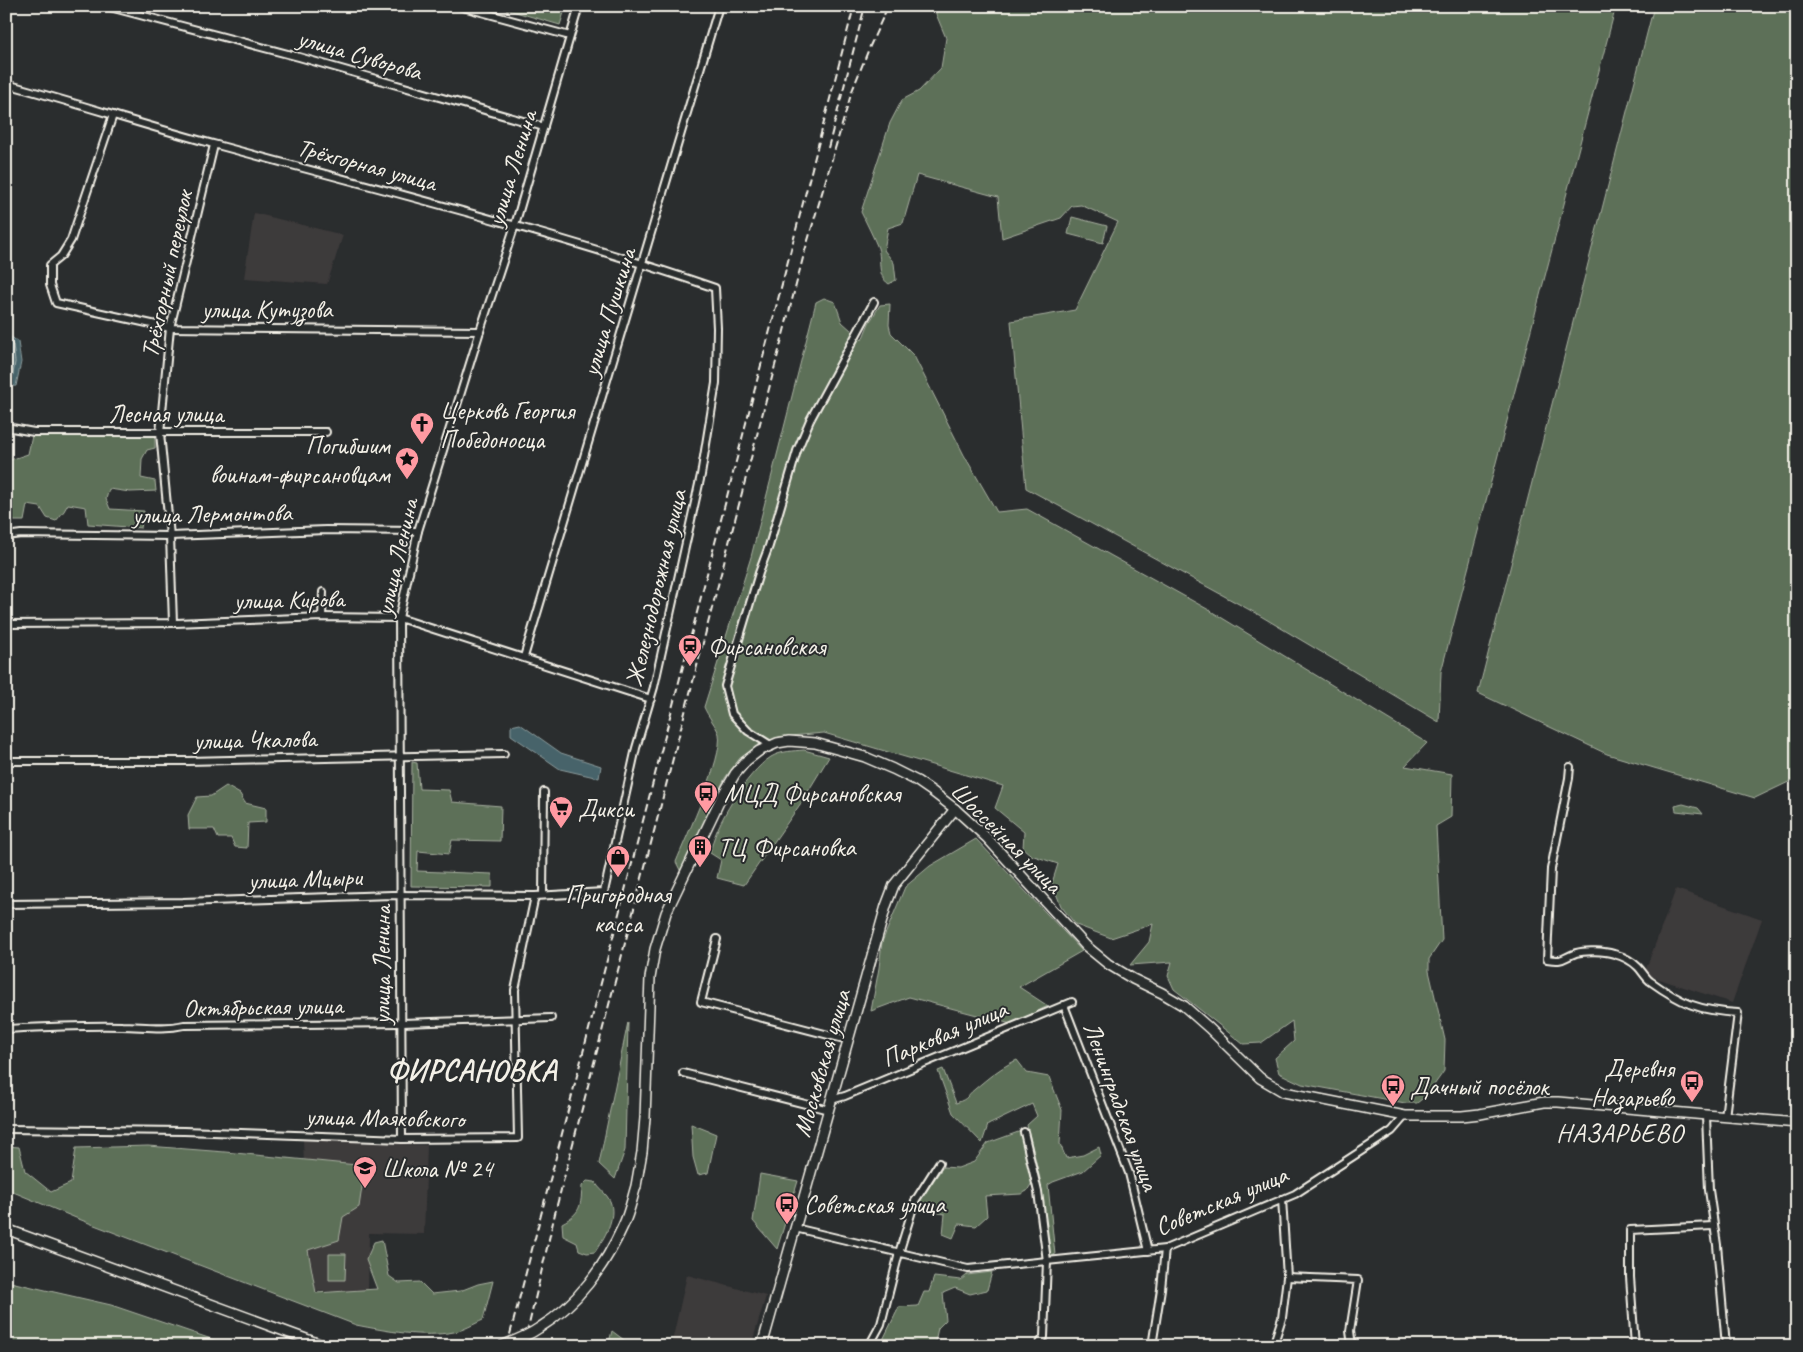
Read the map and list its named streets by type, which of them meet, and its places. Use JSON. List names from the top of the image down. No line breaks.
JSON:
{"streets":{"street":["улица Суворова","Трёхгорная улица","улица Ленина","Трёхгорный переулок","улица Кутузова","улица Пушкина","Лесная улица","улица Лермонтова","Железнодорожная улица","улица Кирова","улица Чкалова","Шоссейная улица","улица Мцыри","Октябрьская улица","Парковая улица","Московская улица","Ленинградская улица","улица Маяковского","Советская улица"]},"crossings":[["улица Суворова","улица Ленина"],["Трёхгорная улица","улица Ленина"],["Трёхгорная улица","Трёхгорный переулок"],["Трёхгорная улица","улица Кутузова"],["Трёхгорная улица","улица Пушкина"],["Трёхгорная улица","Железнодорожная улица"],["улица Ленина","улица Кутузова"],["улица Ленина","улица Лермонтова"],["улица Ленина","улица Кирова"],["улица Ленина","улица Чкалова"],["улица Ленина","улица Мцыри"],["улица Ленина","Октябрьская улица"],["улица Ленина","улица Маяковского"],["Трёхгорный переулок","улица Кутузова"],["Трёхгорный переулок","Лесная улица"],["Трёхгорный переулок","улица Лермонтова"],["Трёхгорный переулок","улица Кирова"],["улица Пушкина","улица Кирова"],["Железнодорожная улица","улица Кирова"],["Железнодорожная улица","улица Мцыри"],["Шоссейная улица","Московская улица"],["Шоссейная улица","Советская улица"],["улица Мцыри","улица Маяковского"],["Октябрьская улица","улица Маяковского"],["Парковая улица","Московская улица"],["Парковая улица","Ленинградская улица"],["Московская улица","Советская улица"],["Ленинградская улица","Советская улица"]],"districts":["ФИРСАНОВКА","НАЗАРЬЕВО"],"places":{"church":["Церковь Георгия Победоносца"],"place":["Погибшим воинам-фирсановцам"],"station":["Фирсановская"],"bus stop":["МЦД Фирсановская","Деревня Назарьево","Дачный посёлок","Советская улица"],"supermarket":["Дикси"],"building":["ТЦ Фирсановка"],"shop":["Пригородная касса"],"school or university":["Школа № 24"]}}
